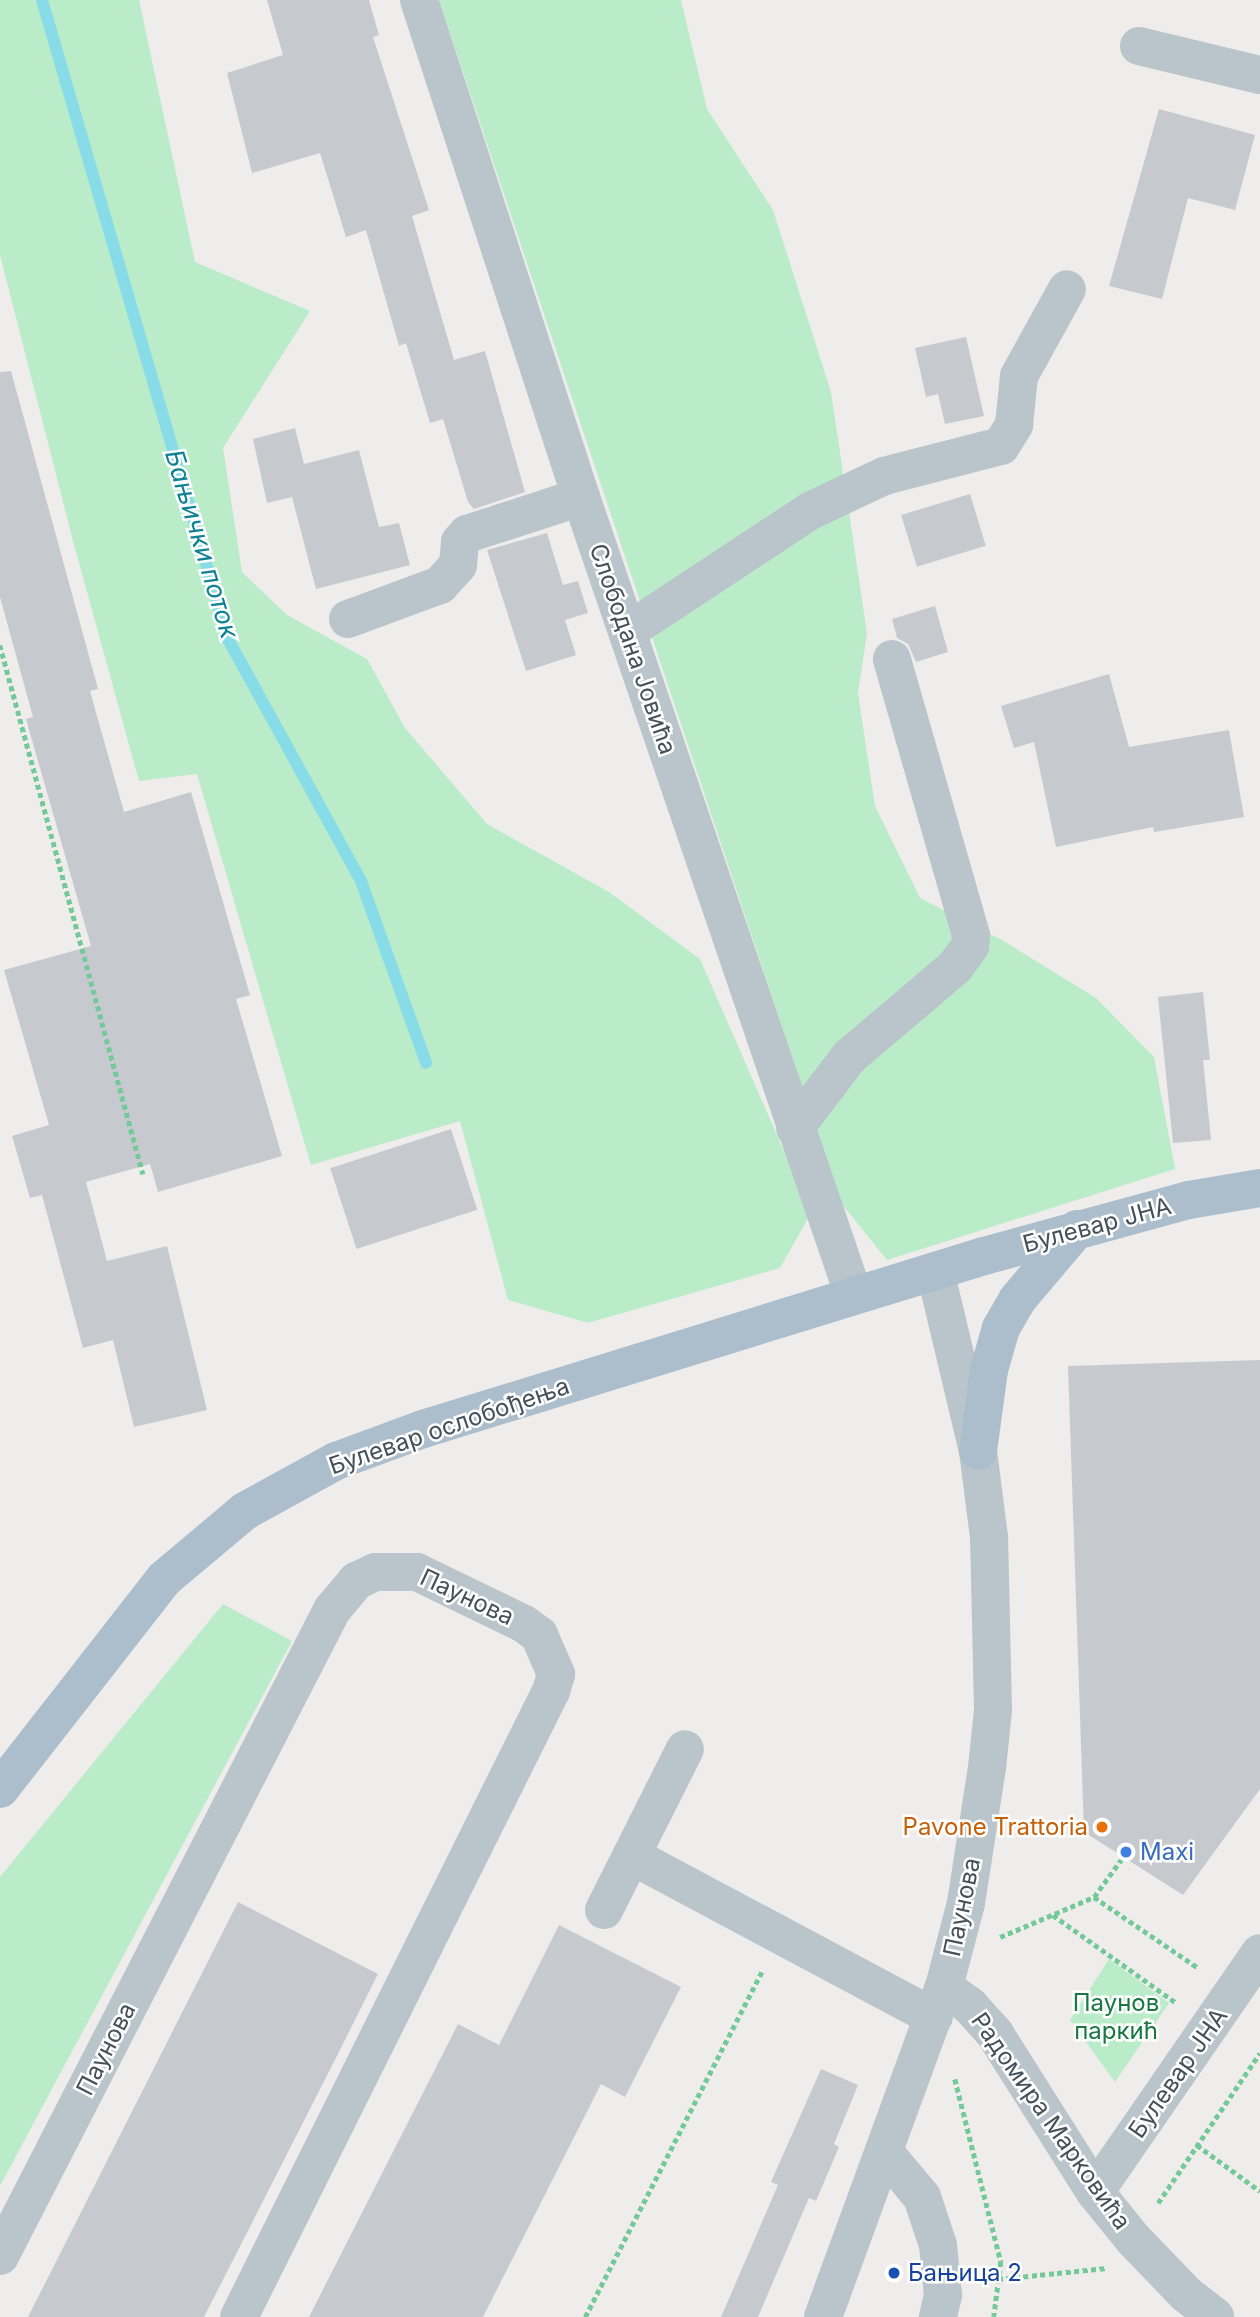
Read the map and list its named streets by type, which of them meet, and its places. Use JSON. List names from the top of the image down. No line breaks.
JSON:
{"streets":{"main road":["Булевар ЈНА","Булевар ослобођења"],"street":["Слободана Јовића","Паунова","Радомира Марковића"]},"crossings":[["Слободана Јовића","Булевар ослобођења"],["Булевар ЈНА","Булевар ослобођења"],["Булевар ЈНА","Паунова"],["Булевар ЈНА","Радомира Марковића"],["Булевар ослобођења","Паунова"],["Паунова","Радомира Марковића"]],"water":["Бањички поток"],"parks":["Паунов паркић"],"places":["Pavone Trattoria","Maxi","Бањица 2"]}
